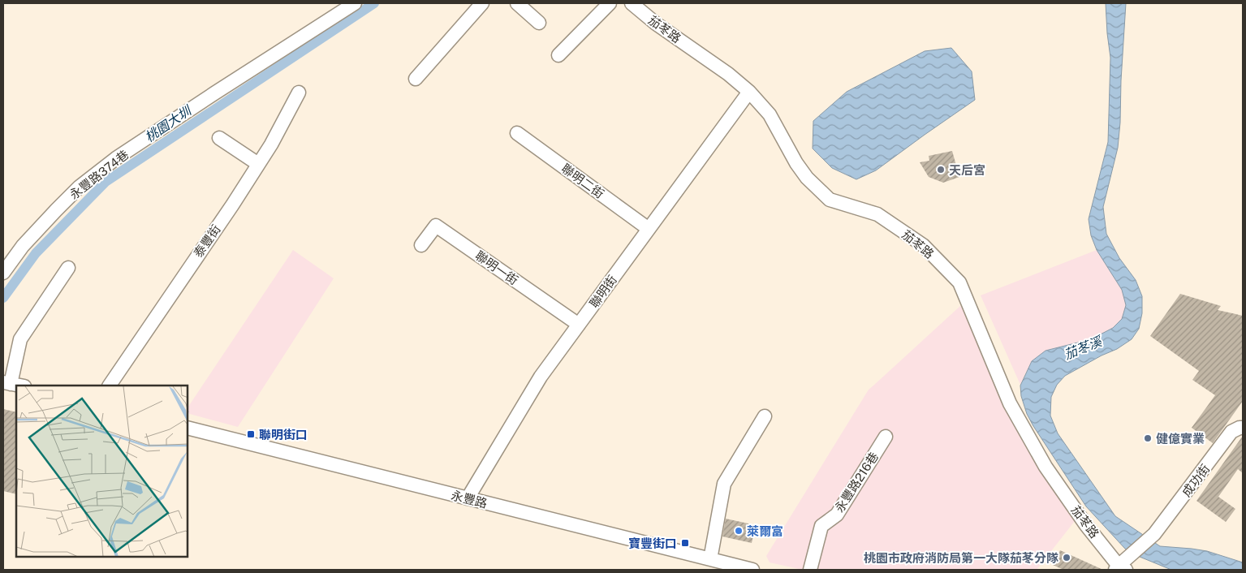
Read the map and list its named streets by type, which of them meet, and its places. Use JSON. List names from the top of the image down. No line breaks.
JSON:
{"streets":{"street":["茄苳路","永豐路374巷","聯明二街","泰豐街","聯明一街","聯明街","成功街","永豐路216巷","永豐路"]},"crossings":[["茄苳路","聯明街"],["茄苳路","成功街"],["聯明二街","聯明街"],["聯明一街","聯明街"],["聯明街","永豐路"]],"water":["桃園大圳","茄苳溪"],"places":{"other":["天后宮","健億實業","萊爾富","桃園市政府消防局第一大隊茄苳分隊"],"transit":["聯明街口","寶豐街口"]}}
